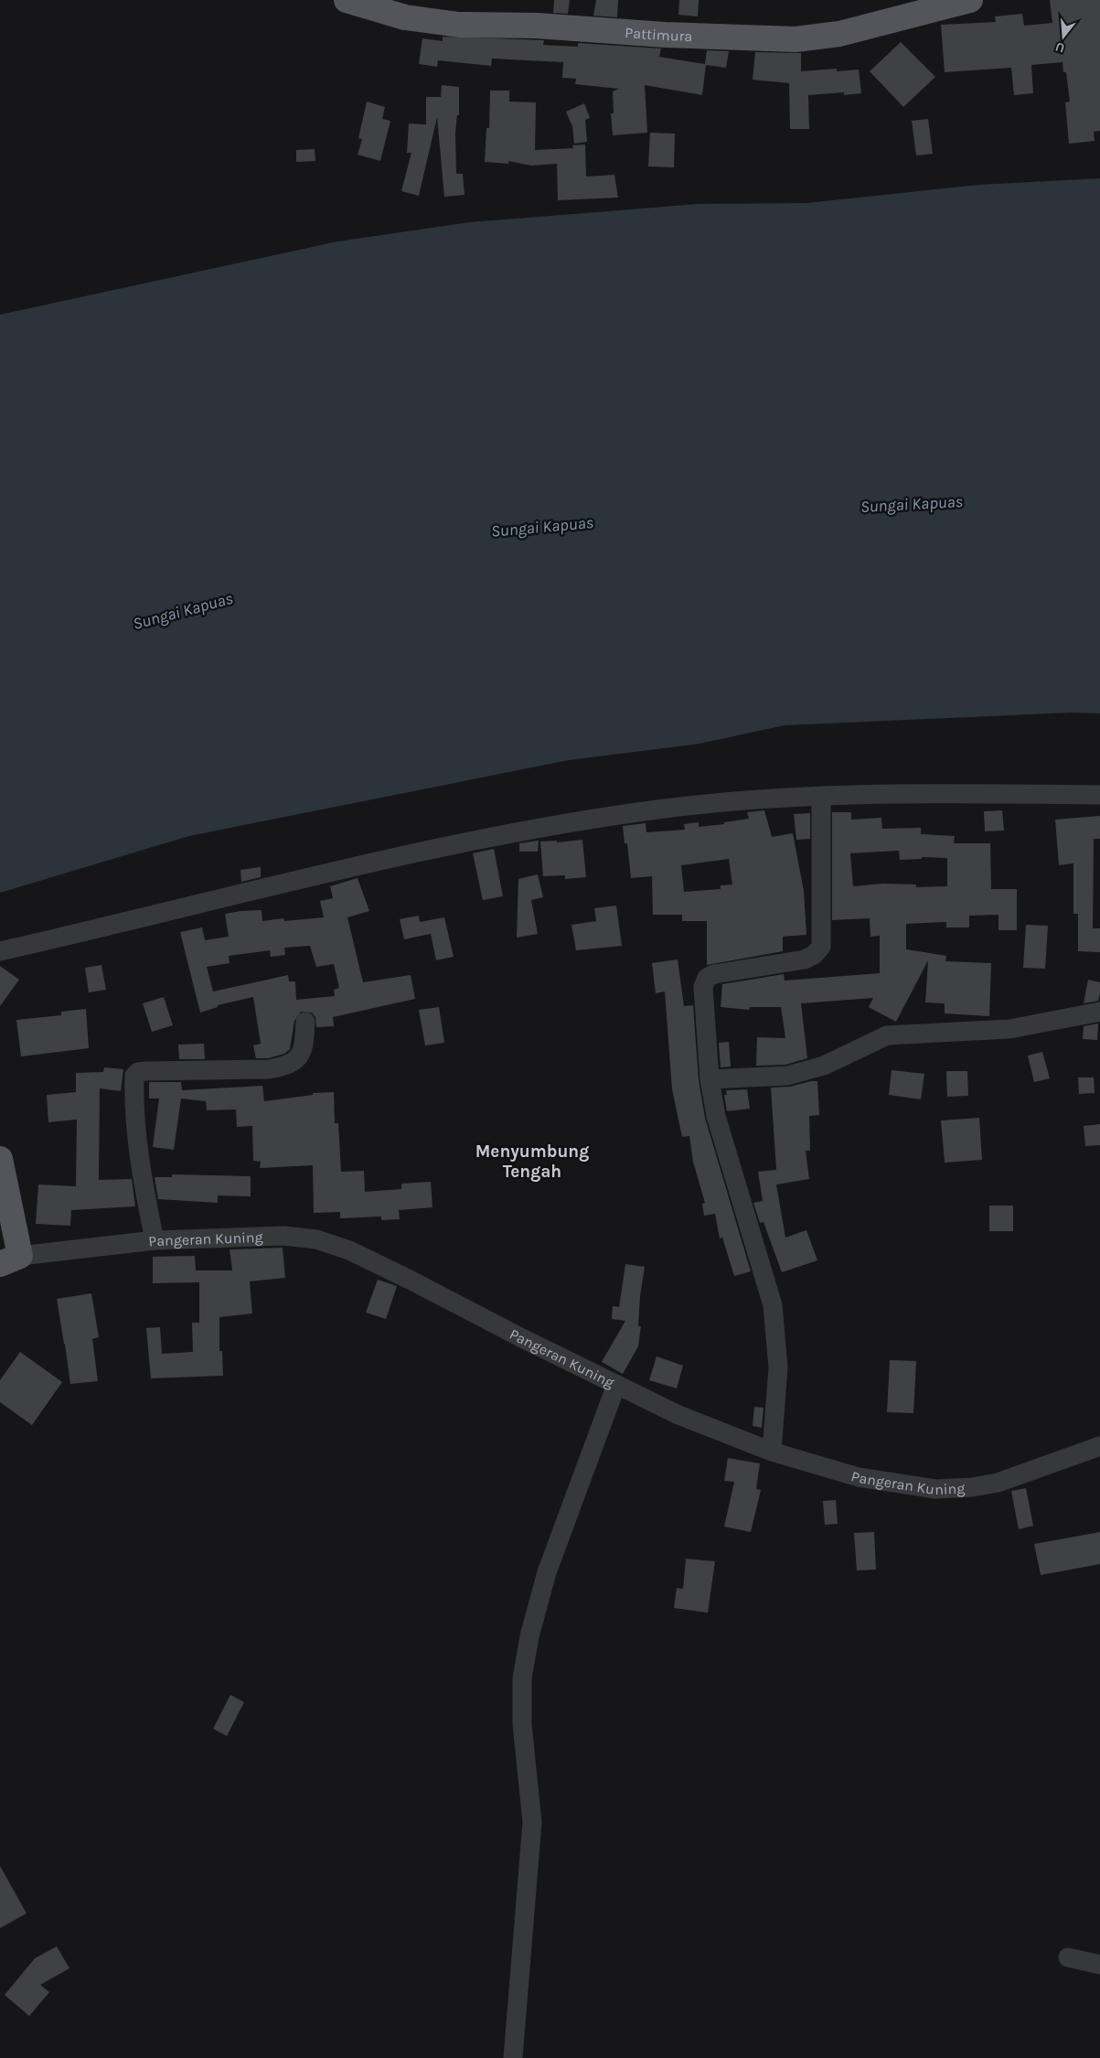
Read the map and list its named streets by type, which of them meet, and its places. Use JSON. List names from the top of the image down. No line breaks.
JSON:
{"streets":{"main road":["Pattimura"],"street":["Pangeran Kuning"]},"districts":["Menyumbung Tengah"],"water":["Sungai Kapuas"],"north":"bottom"}
